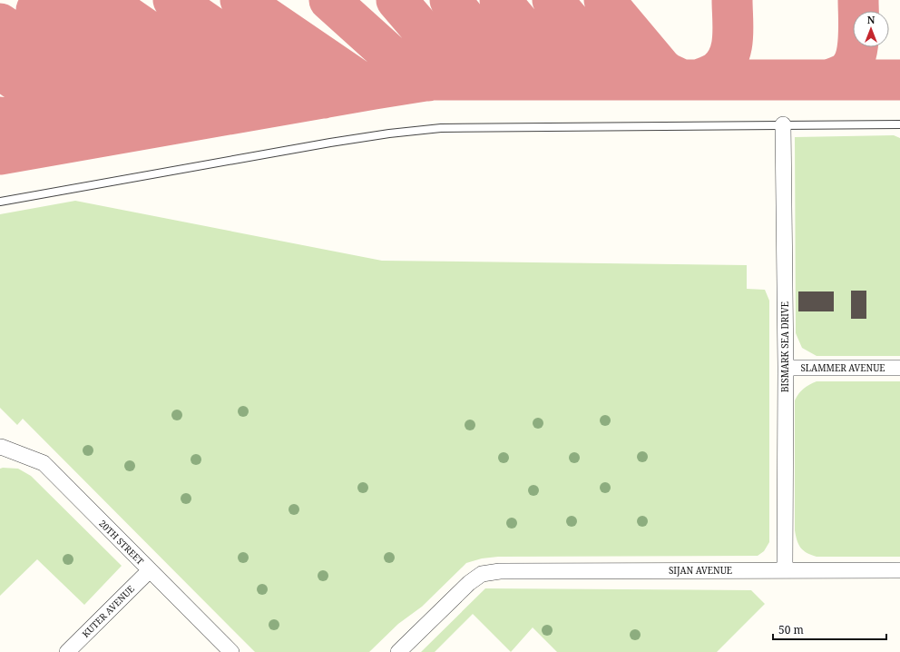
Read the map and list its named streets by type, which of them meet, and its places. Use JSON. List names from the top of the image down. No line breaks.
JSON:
{"streets":{"street":["BISMARK SEA DRIVE","SLAMMER AVENUE","20TH STREET","SIJAN AVENUE","KUTER AVENUE"]},"crossings":[["BISMARK SEA DRIVE","SLAMMER AVENUE"],["BISMARK SEA DRIVE","SIJAN AVENUE"],["20TH STREET","KUTER AVENUE"]],"scale_bar":"50 m","north":"top"}
